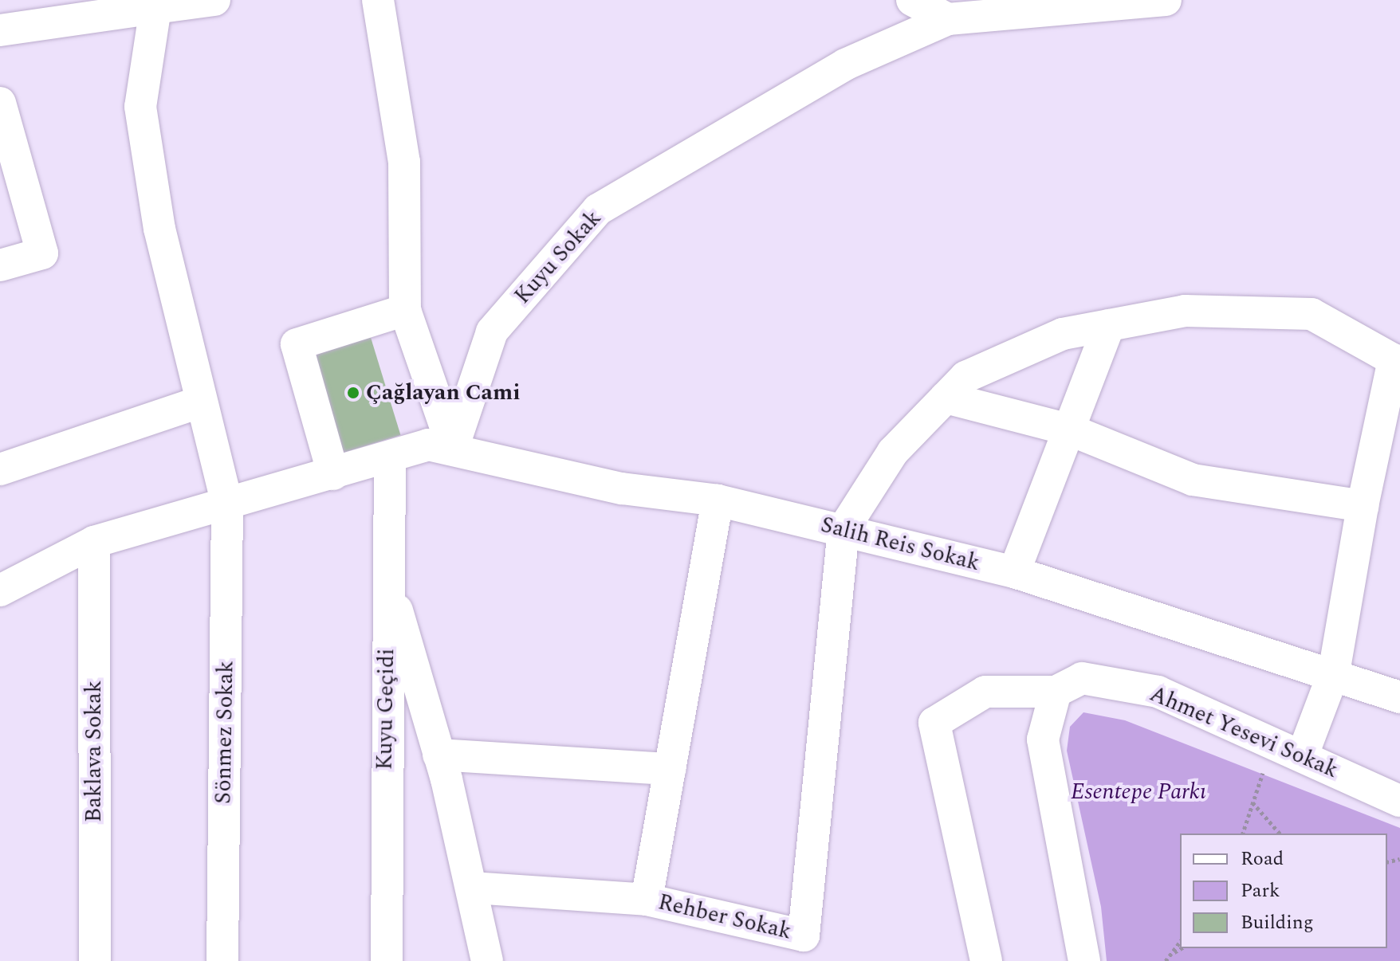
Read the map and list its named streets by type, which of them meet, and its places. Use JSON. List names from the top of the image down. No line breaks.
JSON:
{"streets":{"street":["Kuyu Sokak","Salih Reis Sokak","Kuyu Geçidi","Sönmez Sokak","Ahmet Yesevi Sokak","Baklava Sokak","Rehber Sokak"]},"crossings":[["Kuyu Sokak","Salih Reis Sokak"],["Salih Reis Sokak","Kuyu Geçidi"],["Salih Reis Sokak","Rehber Sokak"]],"parks":["Esentepe Parkı"],"places":["Çağlayan Cami"],"legend":["Road","Park","Building"]}
